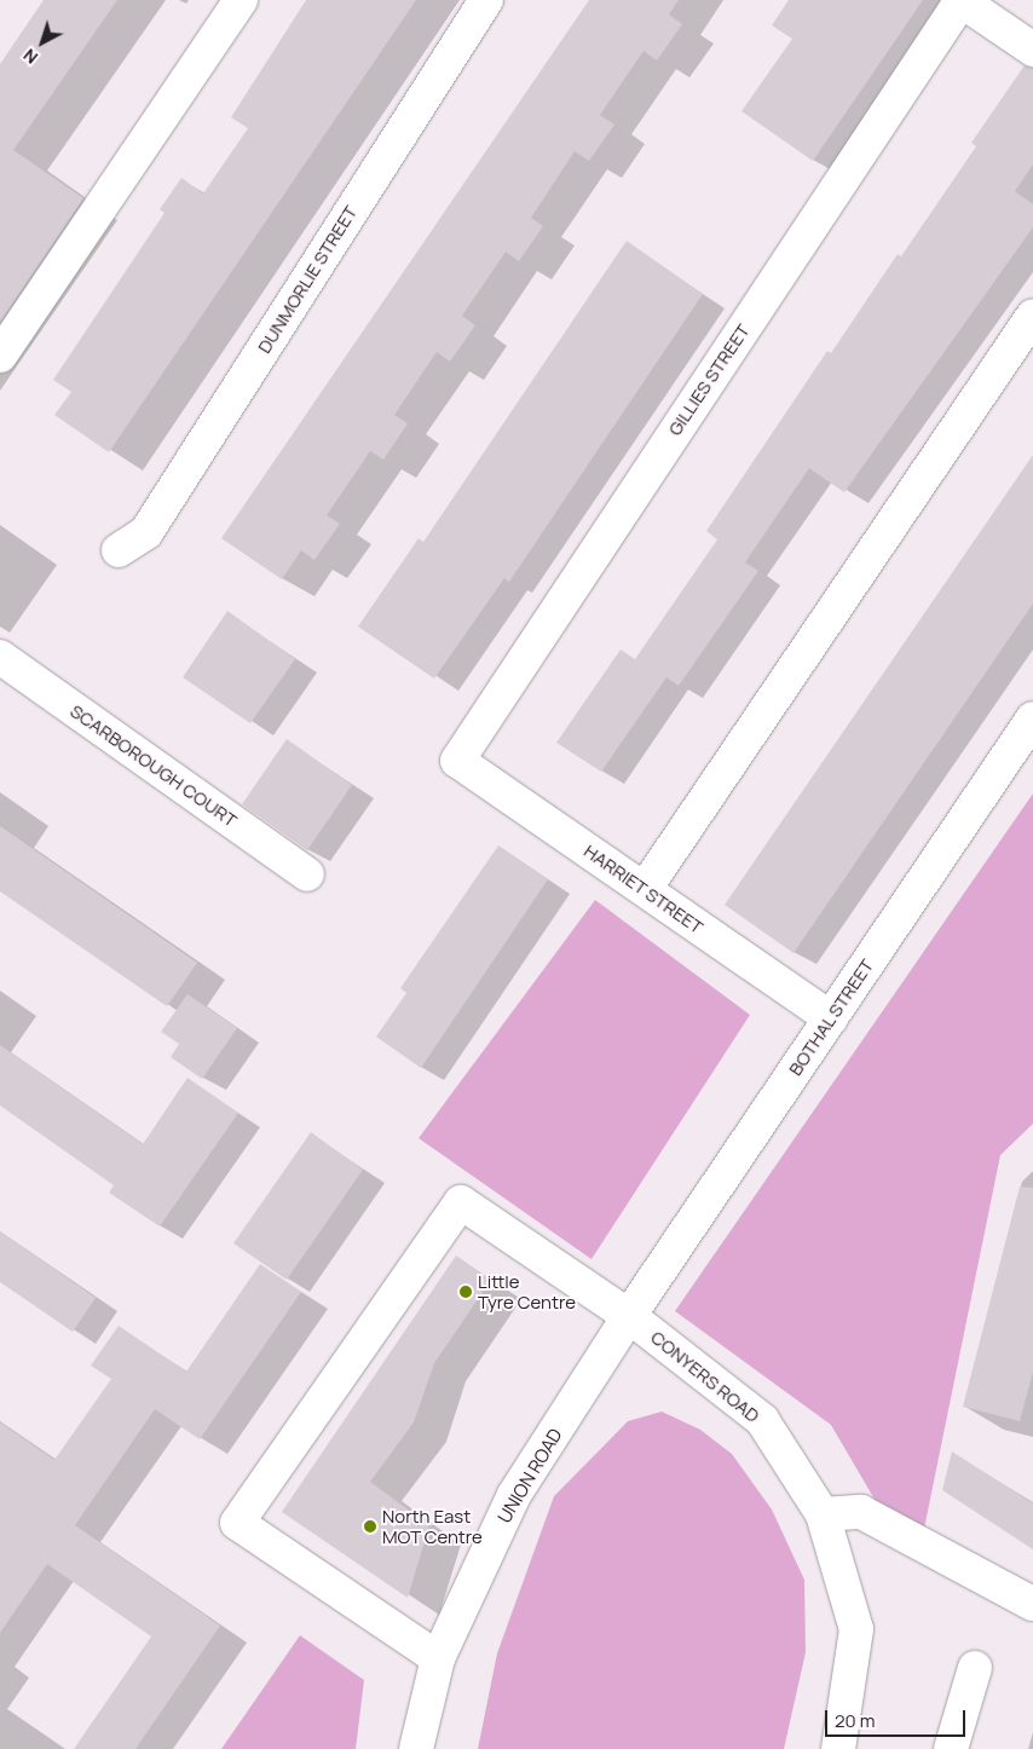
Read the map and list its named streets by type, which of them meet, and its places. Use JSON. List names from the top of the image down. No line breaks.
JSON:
{"streets":{"street":["DUNMORLIE STREET","GILLIES STREET","SCARBOROUGH COURT","HARRIET STREET","BOTHAL STREET","CONYERS ROAD","UNION ROAD"]},"crossings":[["GILLIES STREET","HARRIET STREET"],["HARRIET STREET","BOTHAL STREET"],["BOTHAL STREET","CONYERS ROAD"],["BOTHAL STREET","UNION ROAD"],["CONYERS ROAD","UNION ROAD"]],"places":["Little Tyre Centre","North East MOT Centre"],"scale_bar":"20 m","north":"bottom left"}
